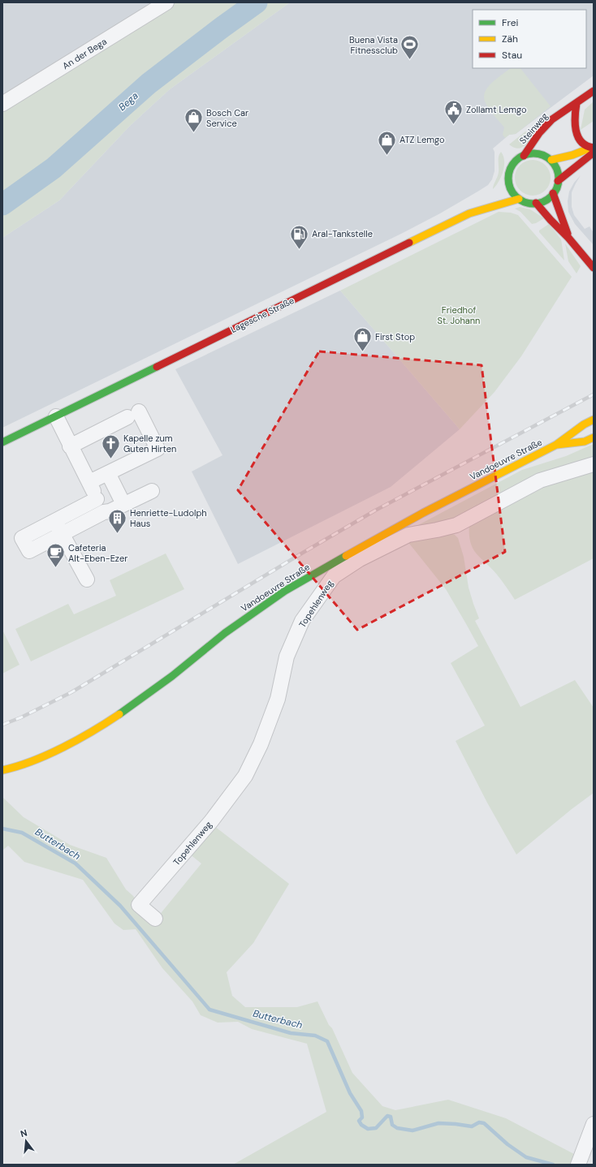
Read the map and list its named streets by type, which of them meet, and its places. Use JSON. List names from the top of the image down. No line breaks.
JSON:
{"streets":{"street":["An der Bega","Steinweg","Lagesche Straße","Vandoeuvre Straße","Topehlenweg"]},"crossings":[["Steinweg","Lagesche Straße"]],"water":["Bega","Butterbach"],"parks":["Friedhof St. Johann"],"places":{"sports":["Buena Vista Fitnessclub"],"public building":["Zollamt Lemgo"],"shop":["Bosch Car Service","ATZ Lemgo","First Stop"],"fuel station":["Aral-Tankstelle"],"church":["Kapelle zum Guten Hirten"],"building":["Henriette-Ludolph Haus"],"cafe":["Cafeteria Alt-Eben-Ezer"]},"legend":["Frei","Zäh","Stau"],"north":"top"}
